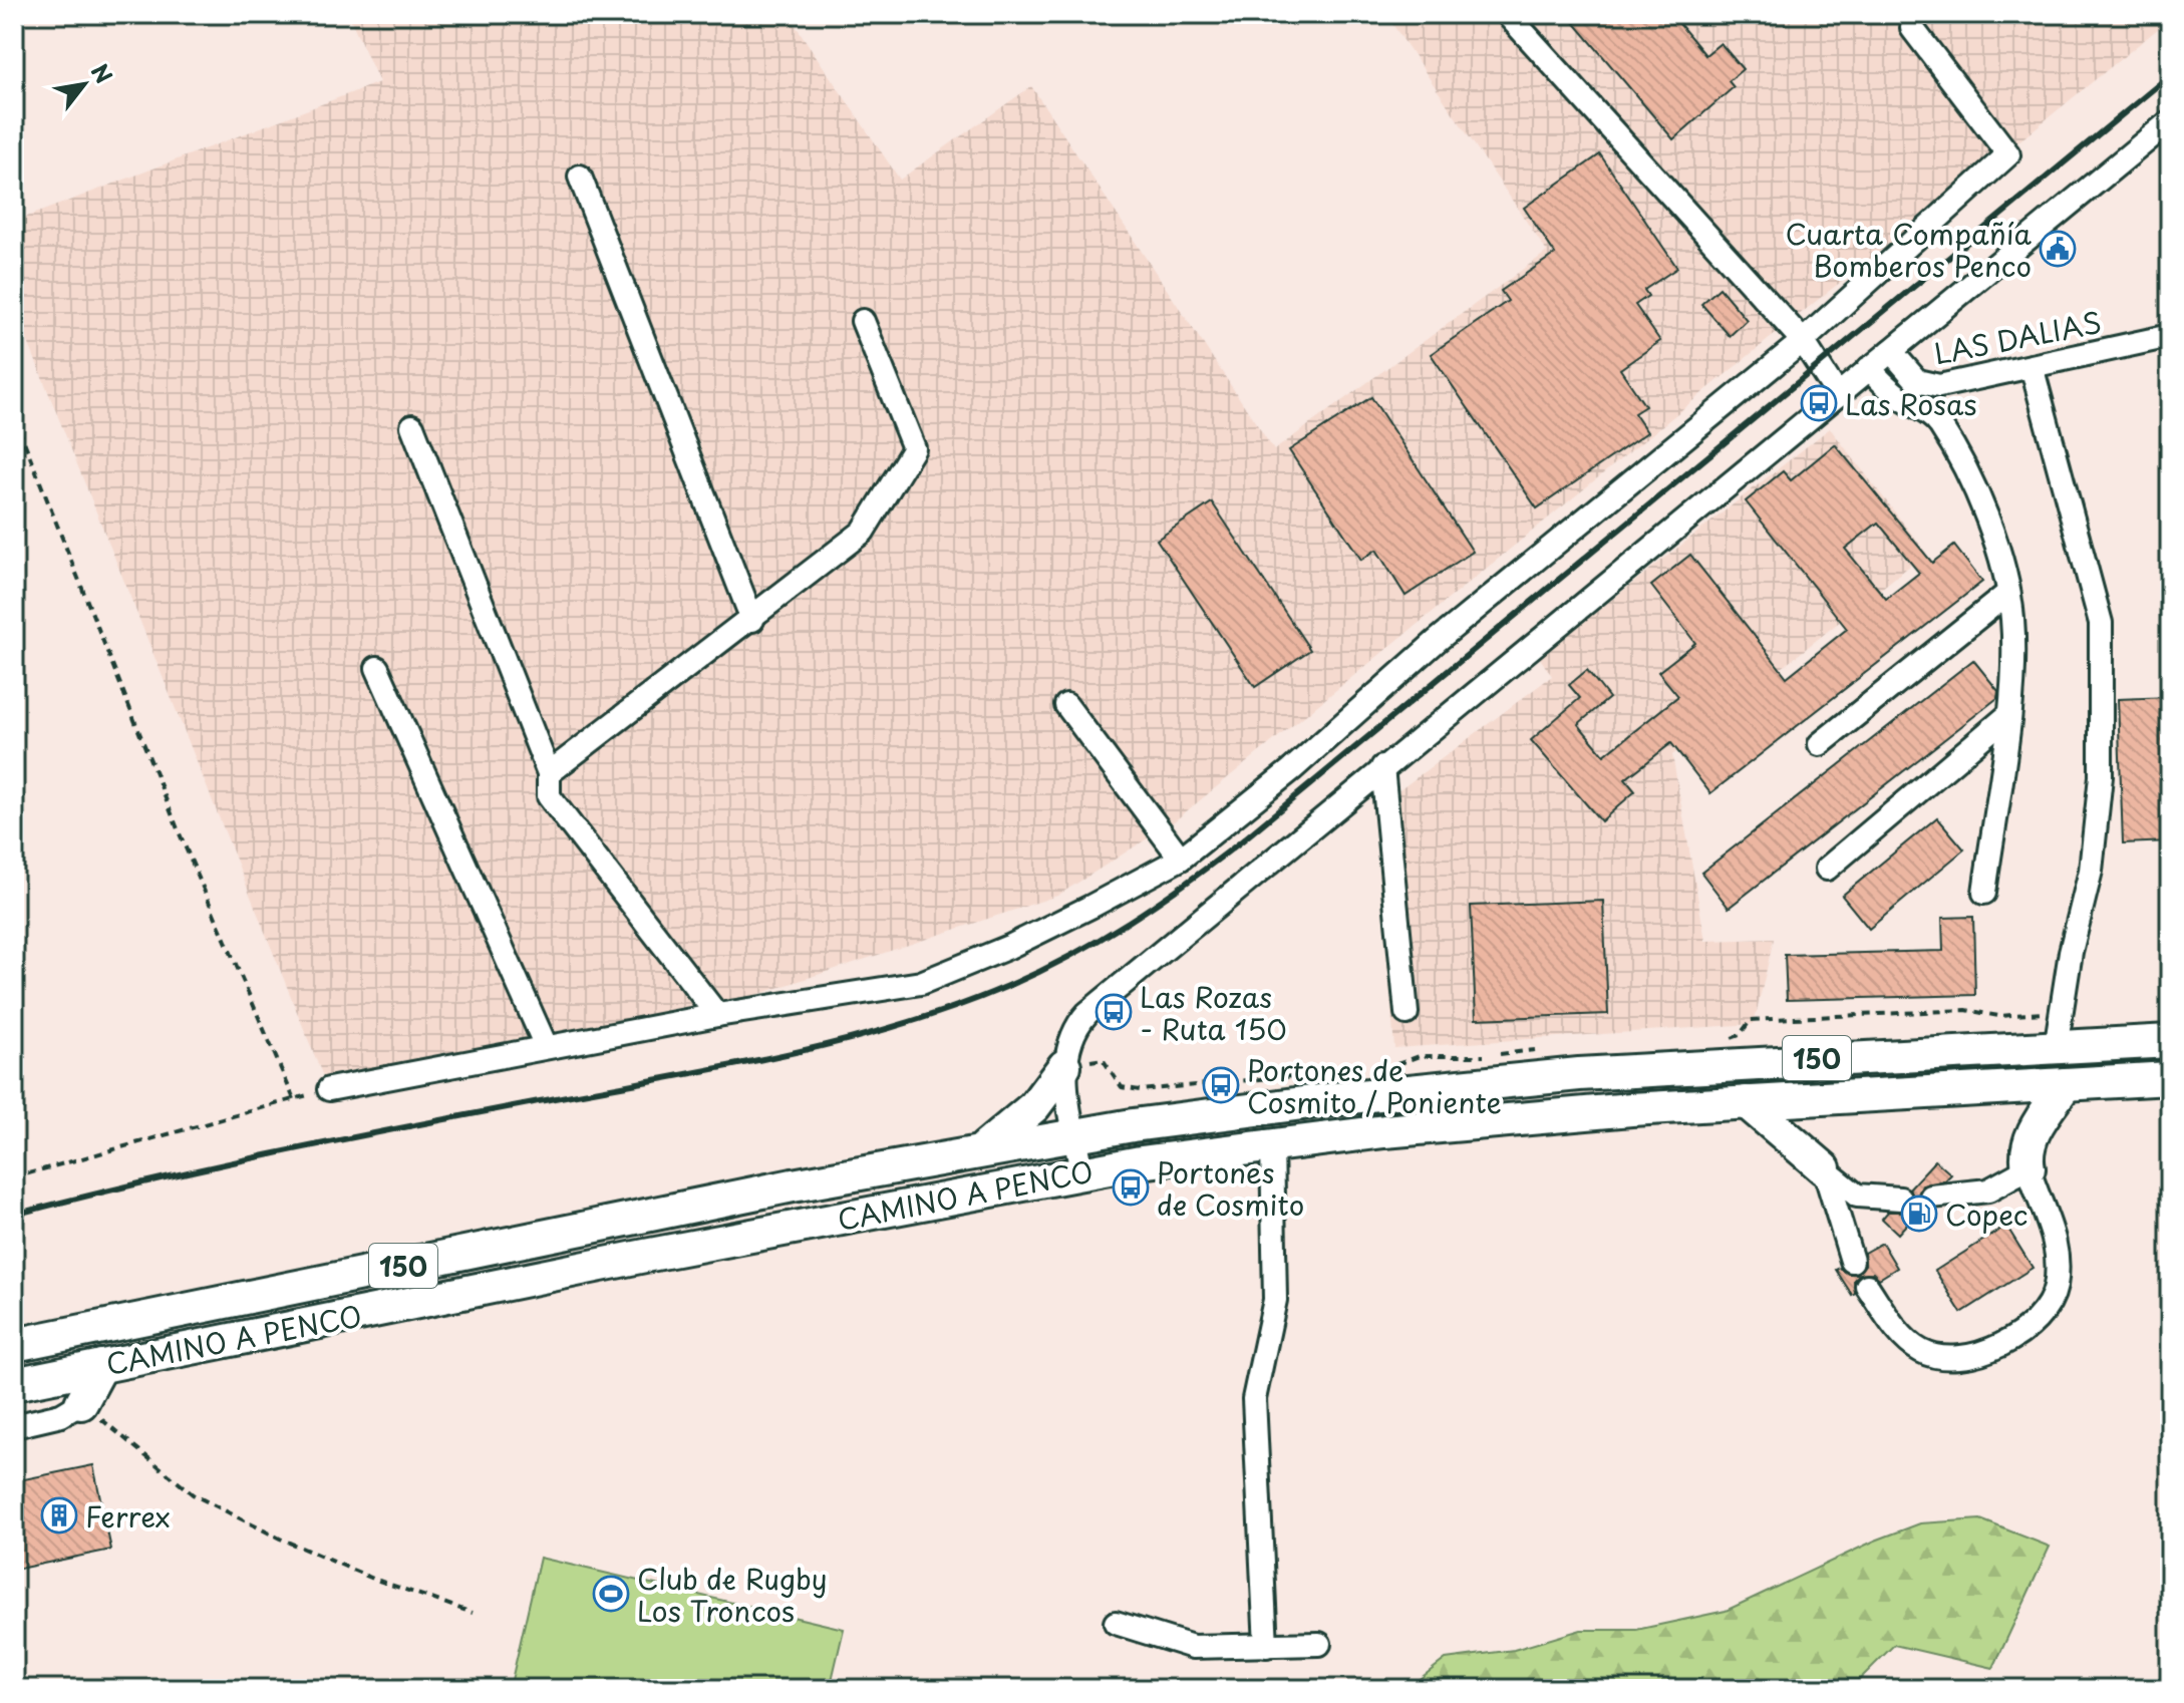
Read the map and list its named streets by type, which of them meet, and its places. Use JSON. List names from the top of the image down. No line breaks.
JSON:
{"streets":{"highway":["150","CAMINO A PENCO"],"street":["LAS DALIAS"]},"places":{"public building":["Cuarta Compañía Bomberos Penco"],"bus stop":["Las Rosas","Las Rozas - Ruta 150","Portones de Cosmito / Poniente","Portones de Cosmito"],"fuel station":["Copec"],"building":["Ferrex"],"sports":["Club de Rugby Los Troncos"]},"north":"top right"}
